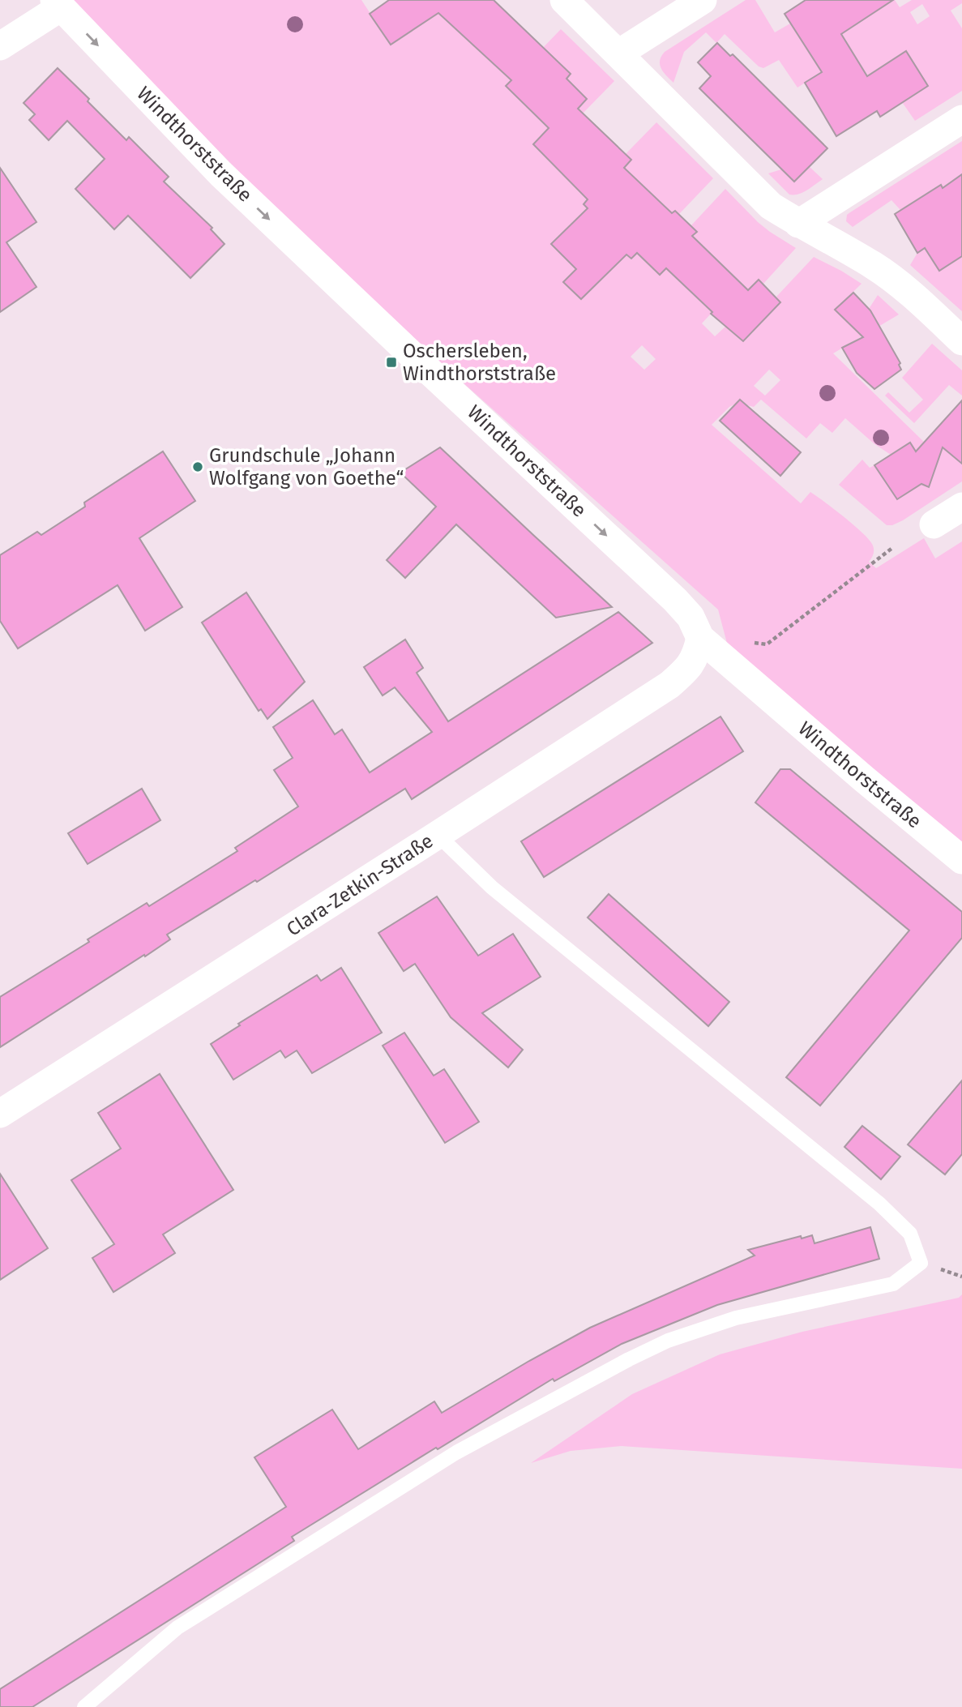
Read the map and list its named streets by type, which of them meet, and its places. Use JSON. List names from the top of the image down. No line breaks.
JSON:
{"streets":{"street":["Windthorststraße","Clara-Zetkin-Straße"]},"crossings":[["Windthorststraße","Clara-Zetkin-Straße"]],"one_way":["Windthorststraße"],"places":{"transit":["Oschersleben, Windthorststraße"],"other":["Grundschule „Johann Wolfgang von Goethe“"]}}
